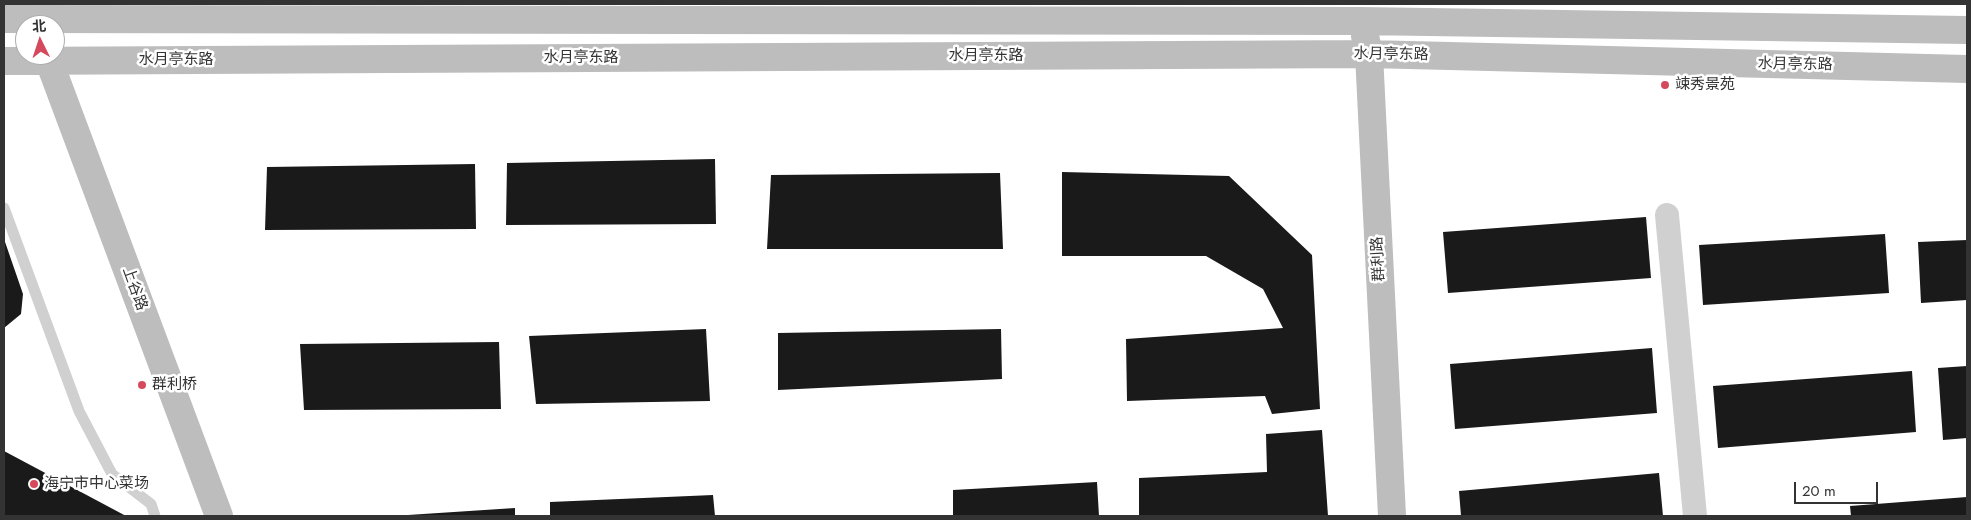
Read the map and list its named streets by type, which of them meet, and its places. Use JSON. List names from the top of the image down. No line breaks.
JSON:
{"streets":{"main road":["水月亭东路","群利路","上谷路"]},"crossings":[["水月亭东路","群利路"]],"places":["竦秀景苑","群利桥","海宁市中心菜场"],"scale_bar":"20 m","north":"top"}
